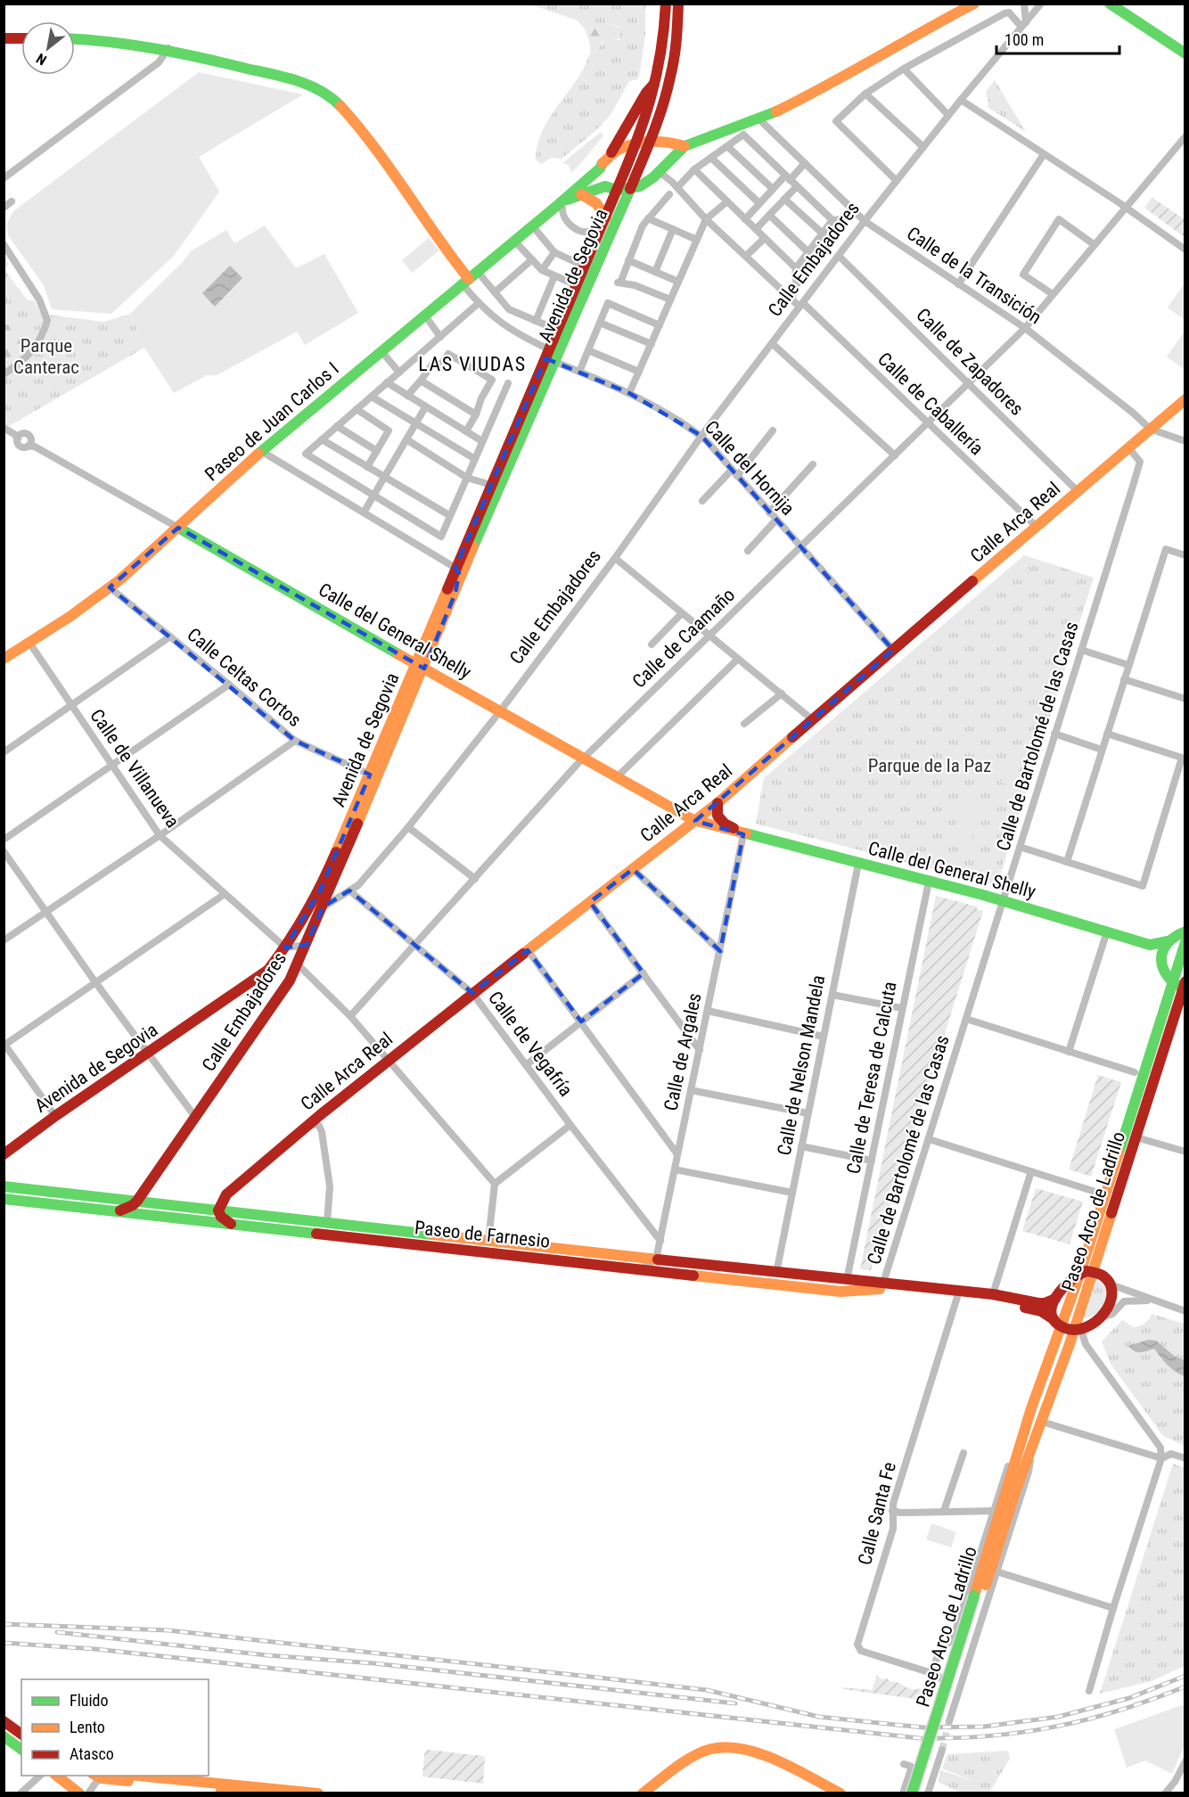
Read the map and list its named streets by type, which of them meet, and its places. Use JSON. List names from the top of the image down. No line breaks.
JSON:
{"streets":{"main road":["Calle Embajadores","Avenida de Segovia","Paseo de Juan Carlos I","Calle Arca Real","Calle del General Shelly","Paseo Arco de Ladrillo","Paseo de Farnesio"],"street":["Calle de la Transición","Calle de Zapadores","Calle de Caballería","Calle del Hornija","Calle de Caamaño","Calle Celtas Cortos","Calle de Bartolomé de las Casas","Calle de Villanueva","Calle de Vegafría","Calle de Argales","Calle de Nelson Mandela","Calle de Teresa de Calcuta","Calle Santa Fe"]},"crossings":[["Calle Embajadores","Avenida de Segovia"],["Calle Embajadores","Calle de la Transición"],["Calle Embajadores","Calle de Zapadores"],["Calle Embajadores","Calle de Caballería"],["Calle Embajadores","Calle del Hornija"],["Calle Embajadores","Calle del General Shelly"],["Calle Embajadores","Calle de Vegafría"],["Calle Embajadores","Paseo de Farnesio"],["Avenida de Segovia","Paseo de Juan Carlos I"],["Avenida de Segovia","Calle del Hornija"],["Avenida de Segovia","Calle del General Shelly"],["Avenida de Segovia","Calle Celtas Cortos"],["Avenida de Segovia","Calle de Villanueva"],["Calle de la Transición","Paseo de Juan Carlos I"],["Calle de la Transición","Calle Arca Real"],["Calle de la Transición","Calle de Caamaño"],["Calle de Zapadores","Calle Arca Real"],["Calle de Zapadores","Calle de Caamaño"],["Calle de Caballería","Paseo de Juan Carlos I"],["Calle de Caballería","Calle Arca Real"],["Calle de Caballería","Calle de Caamaño"],["Paseo de Juan Carlos I","Calle del Hornija"],["Paseo de Juan Carlos I","Calle del General Shelly"],["Paseo de Juan Carlos I","Calle Celtas Cortos"],["Paseo de Juan Carlos I","Calle de Villanueva"],["Calle del Hornija","Calle Arca Real"],["Calle del Hornija","Calle de Caamaño"],["Calle Arca Real","Calle del General Shelly"],["Calle Arca Real","Calle de Bartolomé de las Casas"],["Calle Arca Real","Calle de Vegafría"],["Calle Arca Real","Paseo de Farnesio"],["Calle del General Shelly","Calle de Caamaño"],["Calle del General Shelly","Calle de Bartolomé de las Casas"],["Calle del General Shelly","Calle de Argales"],["Calle del General Shelly","Calle de Nelson Mandela"],["Calle del General Shelly","Calle de Teresa de Calcuta"],["Calle de Caamaño","Calle de Vegafría"],["Calle de Bartolomé de las Casas","Paseo de Farnesio"],["Calle de Vegafría","Calle de Argales"],["Calle de Argales","Paseo de Farnesio"],["Calle de Nelson Mandela","Paseo de Farnesio"],["Calle de Teresa de Calcuta","Paseo de Farnesio"],["Paseo Arco de Ladrillo","Paseo de Farnesio"],["Paseo Arco de Ladrillo","Calle Santa Fe"],["Paseo de Farnesio","Calle Santa Fe"]],"districts":["LAS VIUDAS"],"parks":["Parque Canterac","Parque de la Paz"],"legend":["Fluido","Lento","Atasco"],"scale_bar":"100 m","north":"bottom left"}
